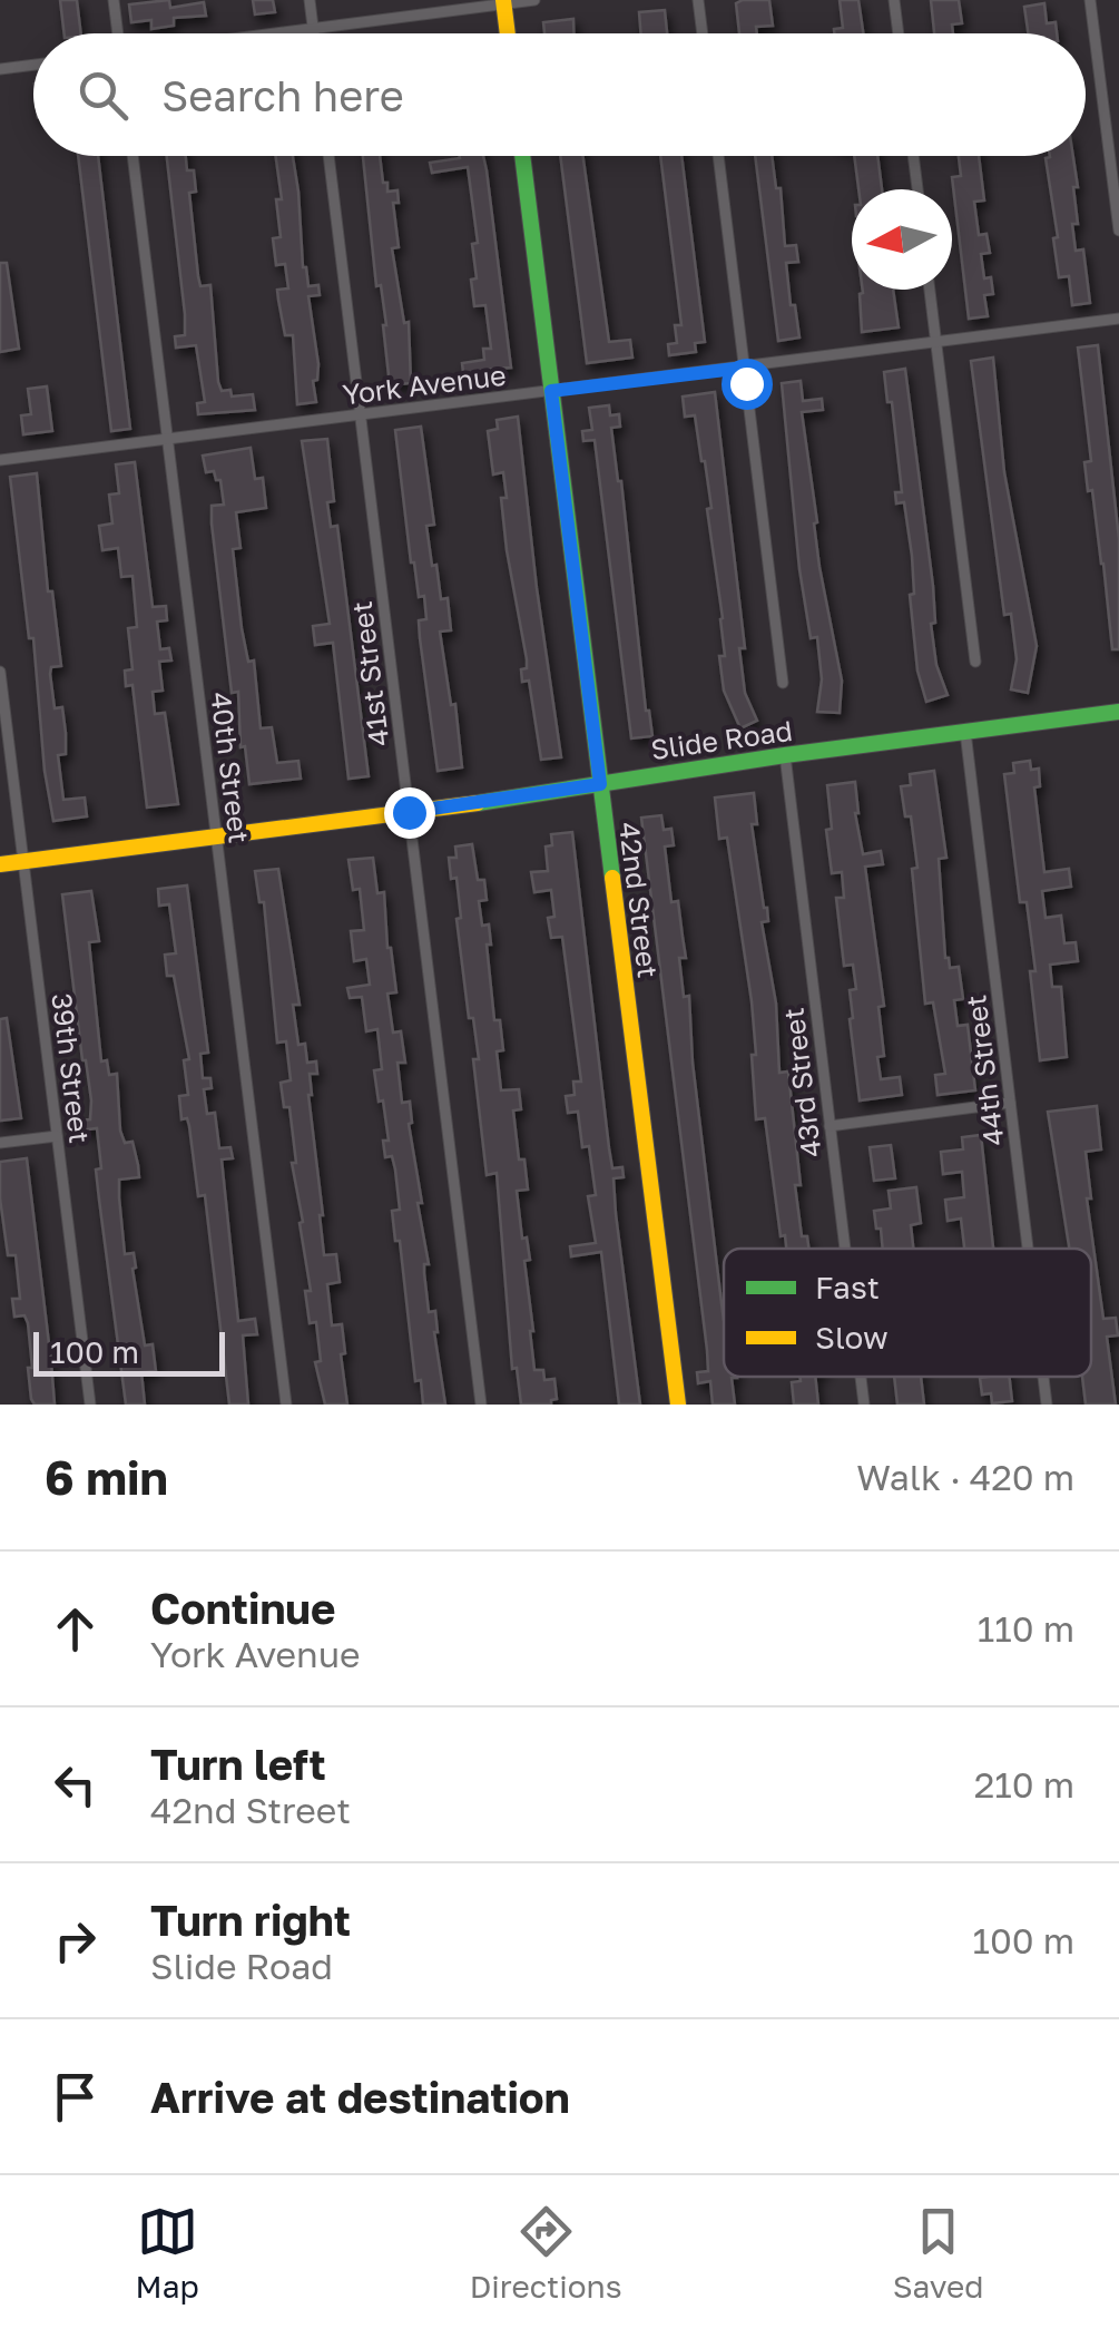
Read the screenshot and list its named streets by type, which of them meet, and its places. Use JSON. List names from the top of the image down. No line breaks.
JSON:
{"streets":{"street":["York Avenue","41st Street","Slide Road","40th Street","42nd Street","39th Street","44th Street","43rd Street"]},"crossings":[["York Avenue","41st Street"],["York Avenue","40th Street"],["York Avenue","42nd Street"],["41st Street","Slide Road"],["Slide Road","40th Street"],["Slide Road","42nd Street"],["Slide Road","39th Street"],["Slide Road","44th Street"],["Slide Road","43rd Street"]],"legend":["Fast","Slow"],"scale_bar":"100 m","north":"left","page":{"search":"Search here","scale":"100 m","heading":["6 min","Walk · 420 m"],"list":[["Continue","York Avenue","110 m"],["Turn left","42nd Street","210 m"],["Turn right","Slide Road","100 m"],"Arrive at destination"],"nav":["Map","Directions","Saved"]}}
